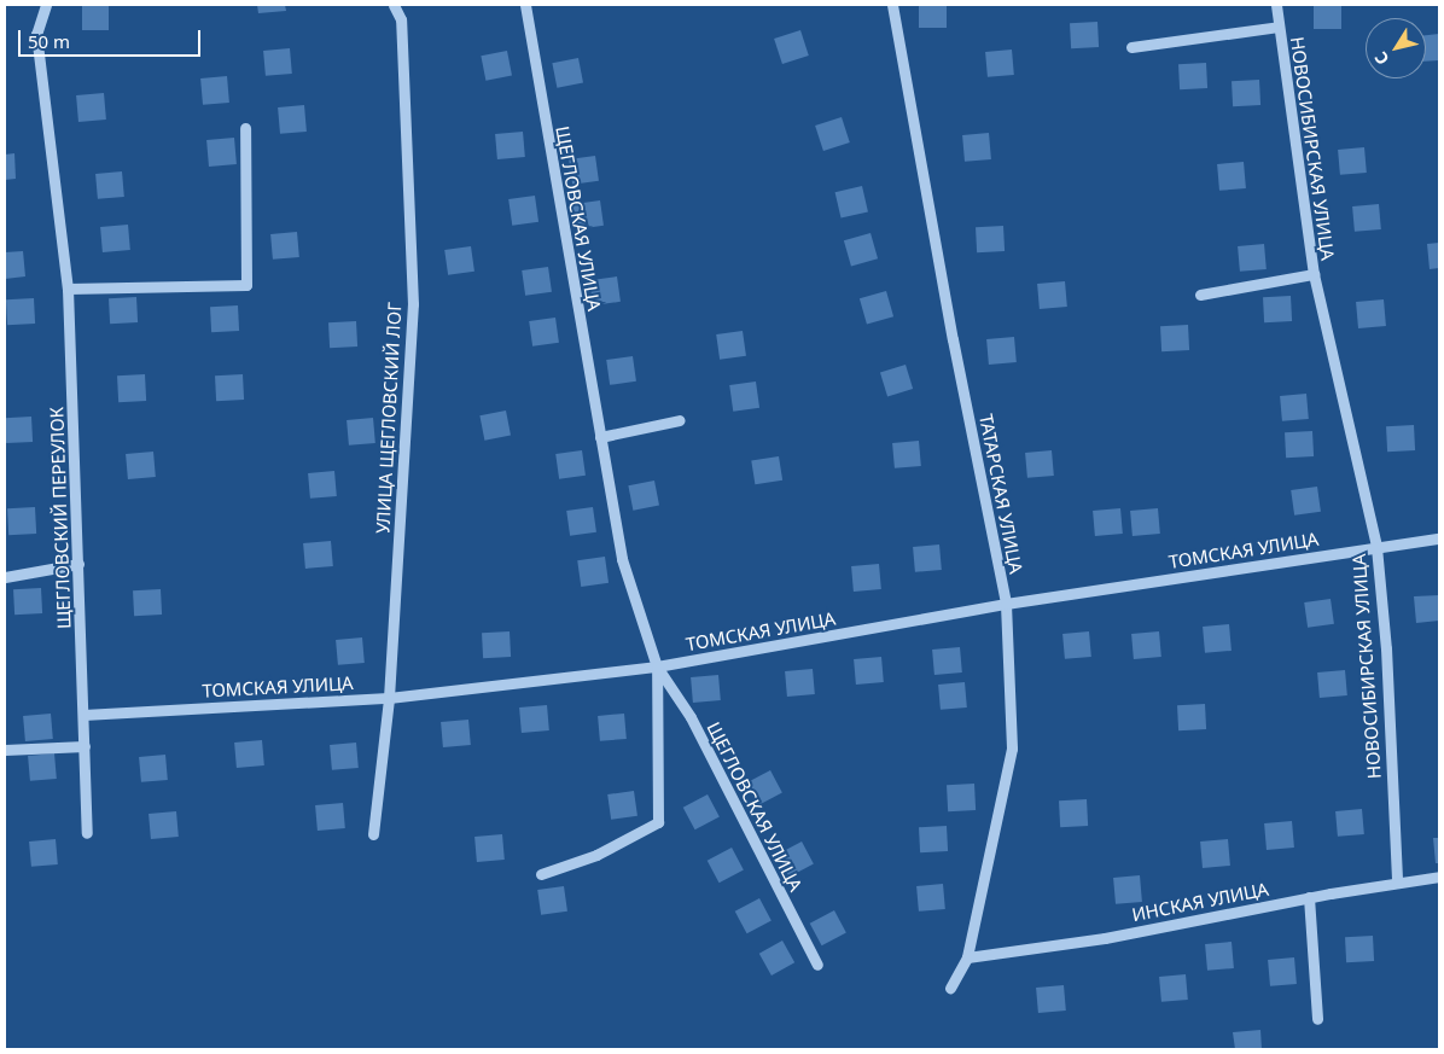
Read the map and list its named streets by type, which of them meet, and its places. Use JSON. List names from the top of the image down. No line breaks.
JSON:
{"streets":{"street":["НОВОСИБИРСКАЯ УЛИЦА","ЩЕГЛОВСКАЯ УЛИЦА","УЛИЦА ЩЕГЛОВСКИЙ ЛОГ","ТАТАРСКАЯ УЛИЦА","ЩЕГЛОВСКИЙ ПЕРЕУЛОК","ТОМСКАЯ УЛИЦА","ИНСКАЯ УЛИЦА"]},"crossings":[["НОВОСИБИРСКАЯ УЛИЦА","ТОМСКАЯ УЛИЦА"],["НОВОСИБИРСКАЯ УЛИЦА","ИНСКАЯ УЛИЦА"],["ЩЕГЛОВСКАЯ УЛИЦА","ТОМСКАЯ УЛИЦА"],["УЛИЦА ЩЕГЛОВСКИЙ ЛОГ","ТОМСКАЯ УЛИЦА"],["ТАТАРСКАЯ УЛИЦА","ТОМСКАЯ УЛИЦА"],["ТАТАРСКАЯ УЛИЦА","ИНСКАЯ УЛИЦА"],["ЩЕГЛОВСКИЙ ПЕРЕУЛОК","ТОМСКАЯ УЛИЦА"]],"scale_bar":"50 m","north":"bottom left"}
